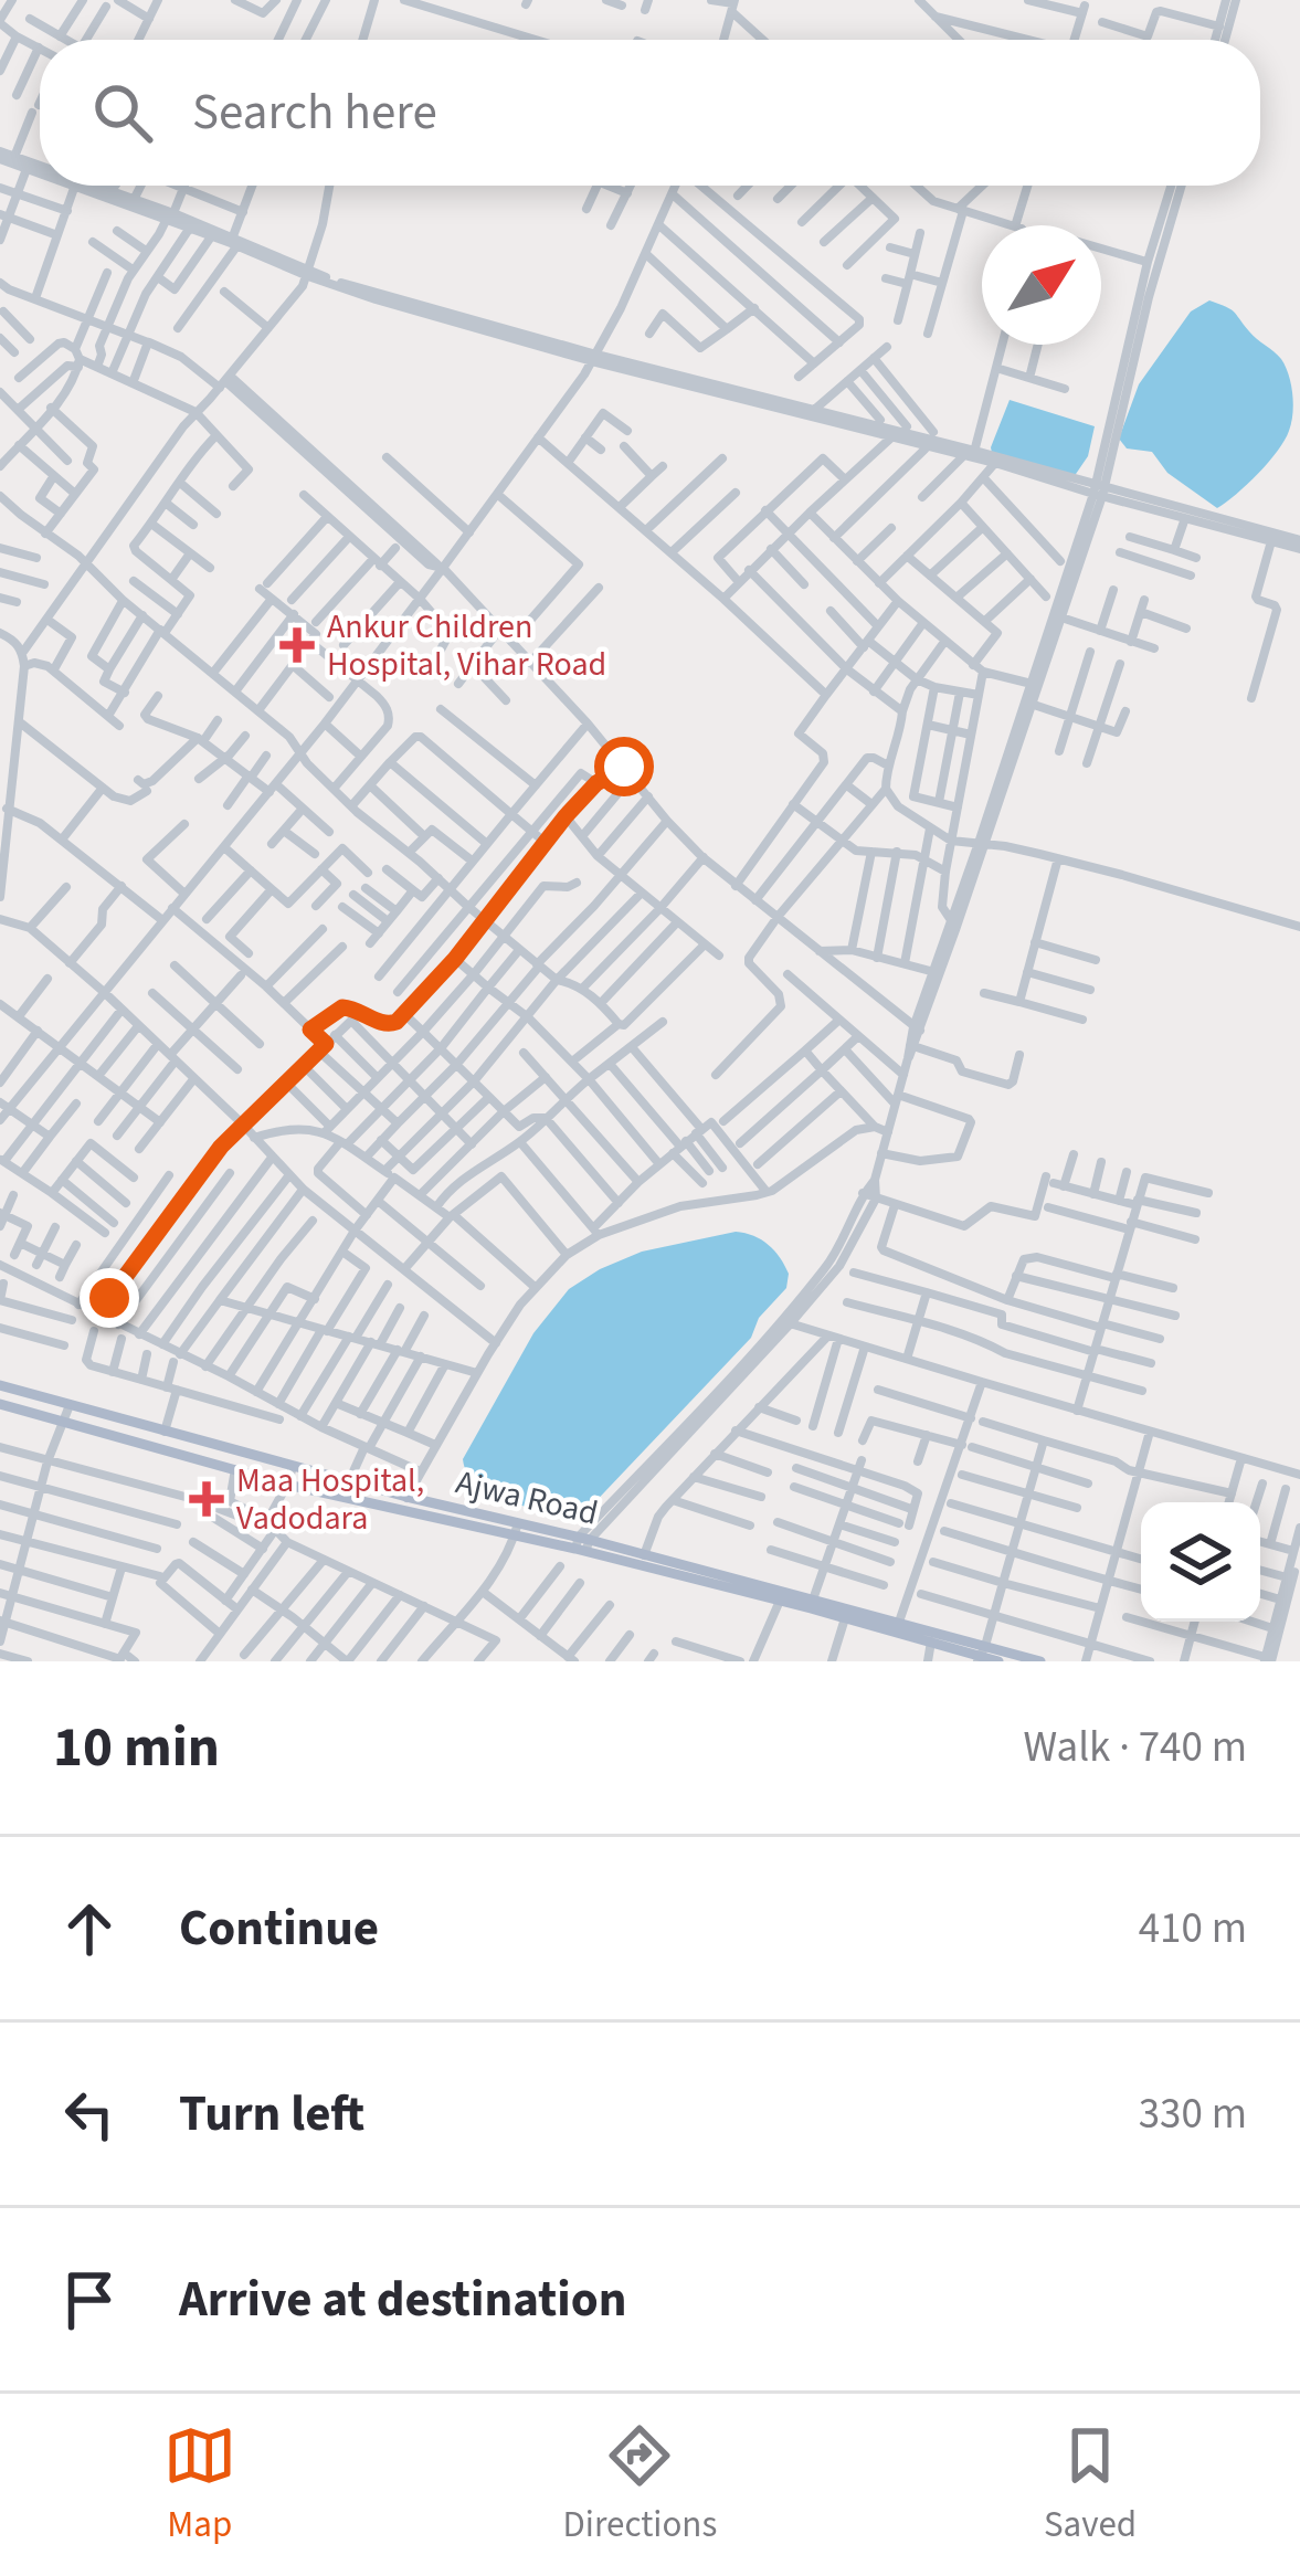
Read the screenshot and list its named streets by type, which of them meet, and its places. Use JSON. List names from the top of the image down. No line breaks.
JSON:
{"streets":{"main road":["Ajwa Road"]},"places":{"health":["Ankur Children Hospital, Vihar Road","Maa Hospital, Vadodara"]},"north":"top right","page":{"search":"Search here","heading":["10 min","Walk · 740 m"],"list":[["Continue","410 m"],["Turn left","330 m"],"Arrive at destination"],"nav":["Map","Directions","Saved"]}}
